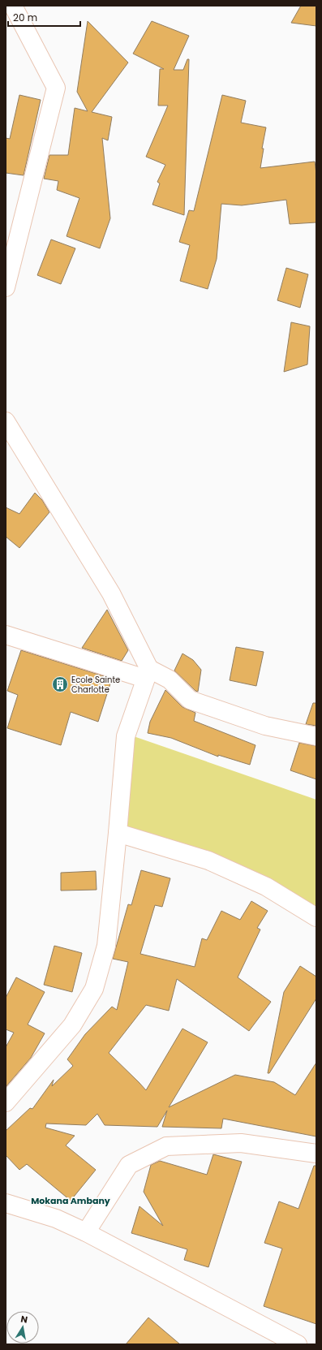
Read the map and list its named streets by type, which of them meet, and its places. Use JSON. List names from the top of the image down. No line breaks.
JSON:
{"districts":["Mokana Ambany"],"places":{"building":["Ecole Sainte Charlotte"]},"scale_bar":"20 m","north":"top"}
